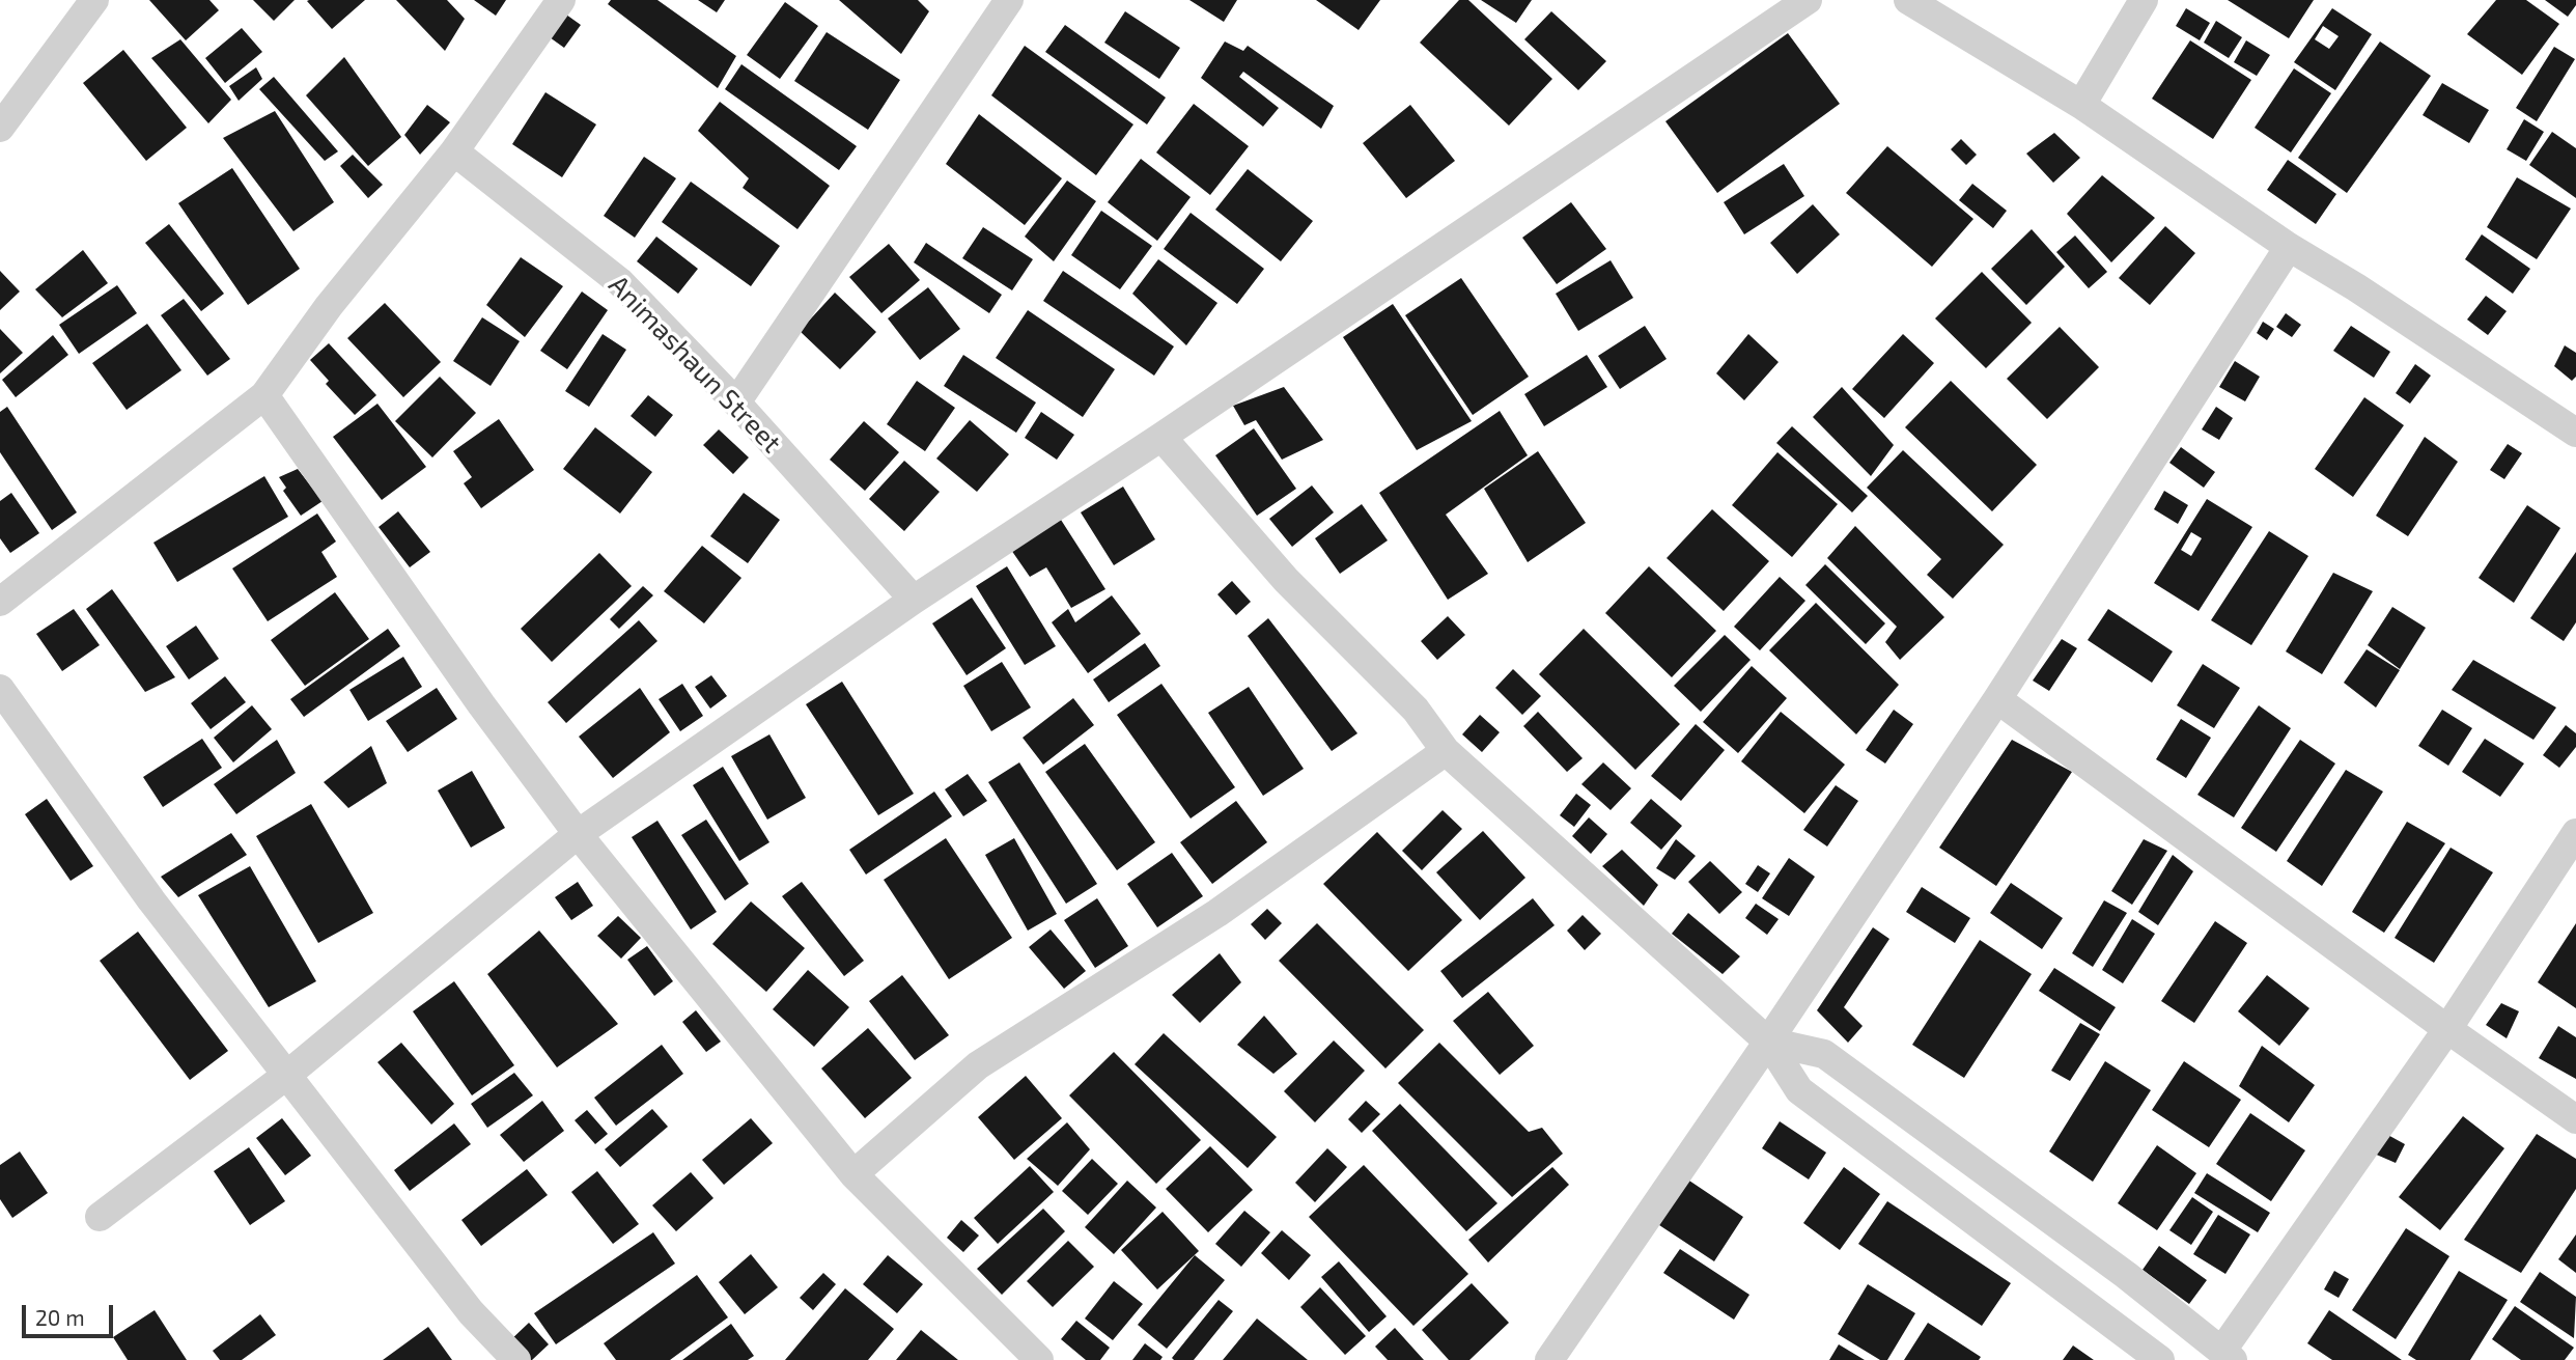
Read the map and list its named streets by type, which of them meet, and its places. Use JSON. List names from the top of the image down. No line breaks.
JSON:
{"streets":{"street":["Animashaun Street"]},"scale_bar":"20 m"}
